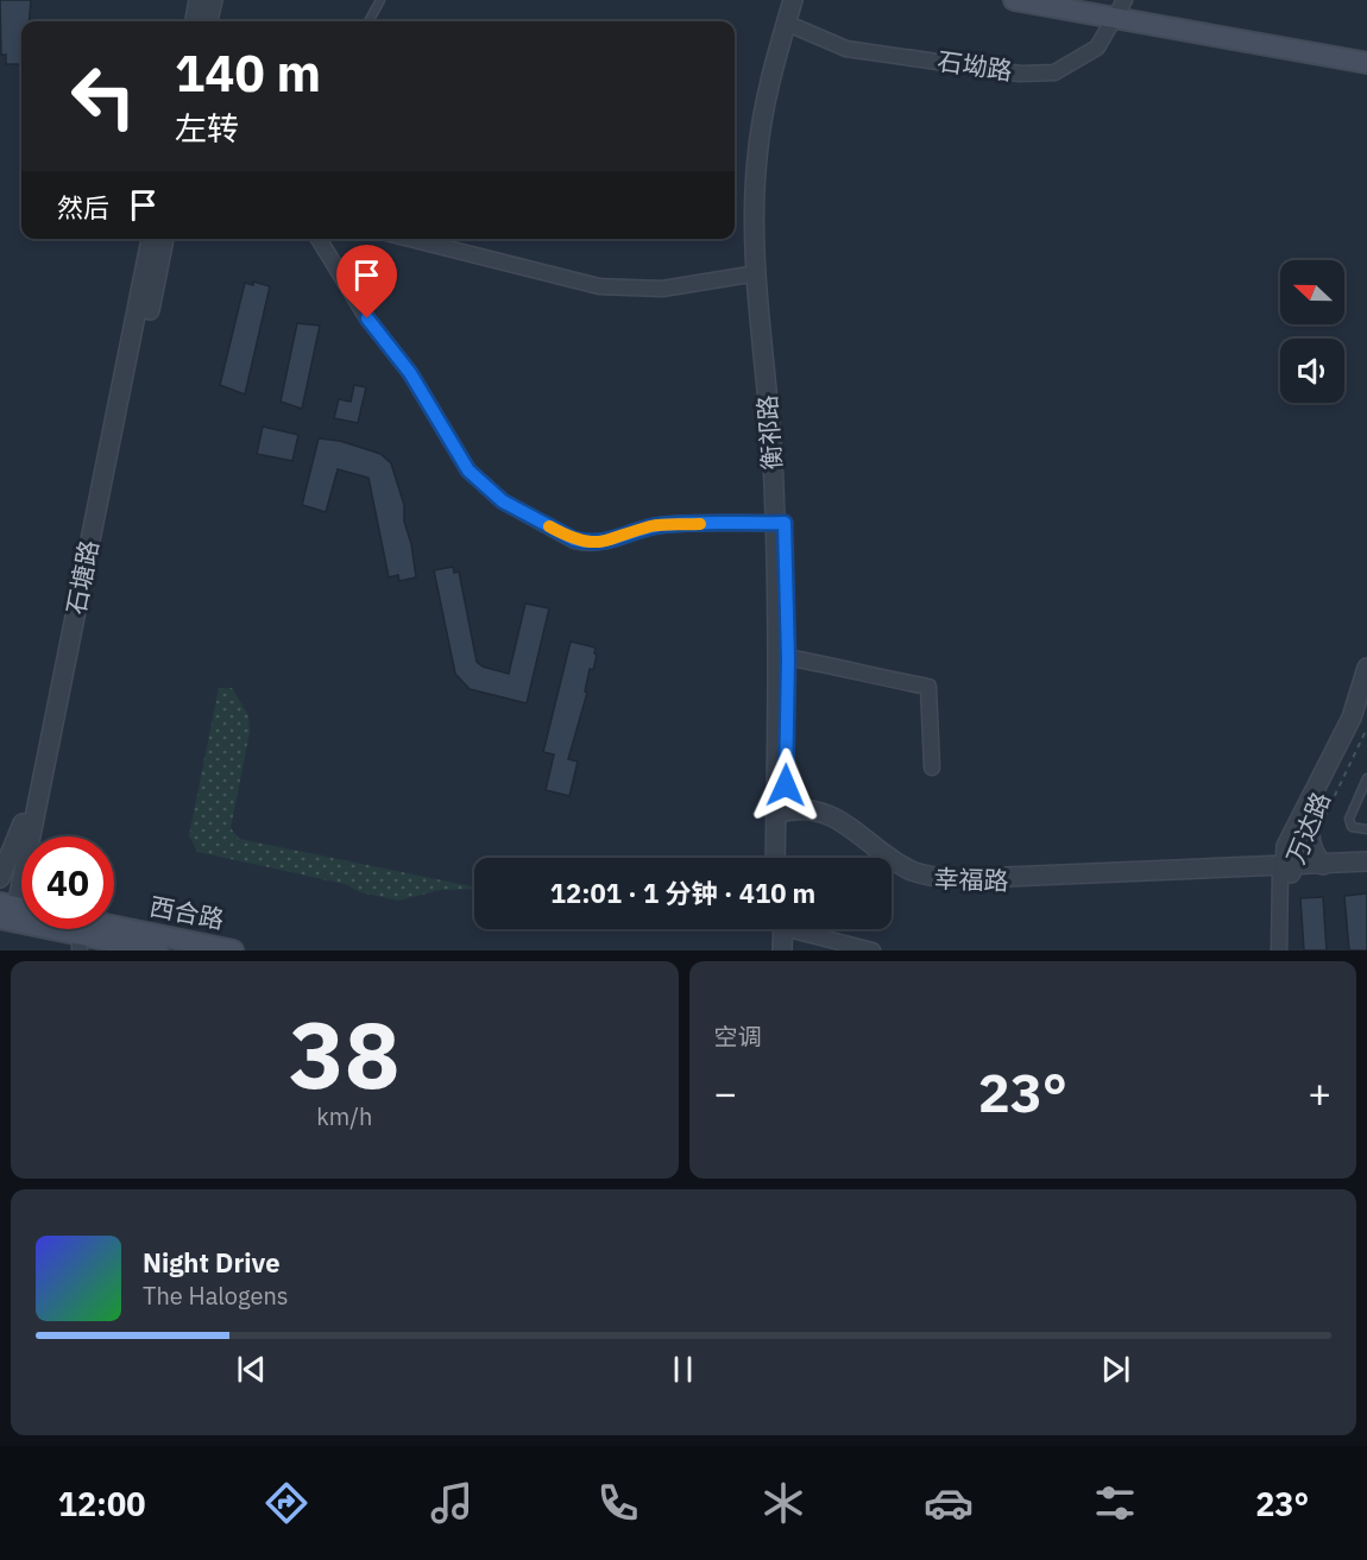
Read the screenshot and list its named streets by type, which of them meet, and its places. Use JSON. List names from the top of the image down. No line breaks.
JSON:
{"streets":{"main road":["西合路"],"street":["石坳路","衡祁路","石塘路","万达路","幸福路"]},"crossings":[["石坳路","衡祁路"],["衡祁路","幸福路"],["石塘路","西合路"],["万达路","幸福路"]],"north":"left","page":{"turn":["140 m","左转"],"then":"然后","limit":"40","trip":"12:01 · 1 分钟 · 410 m","tile":[["38","km/h"],"空调"],"heat":["−","23°","+"],"song":["Night Drive","The Halogens"],"tabs":["12:00","23°"]}}
